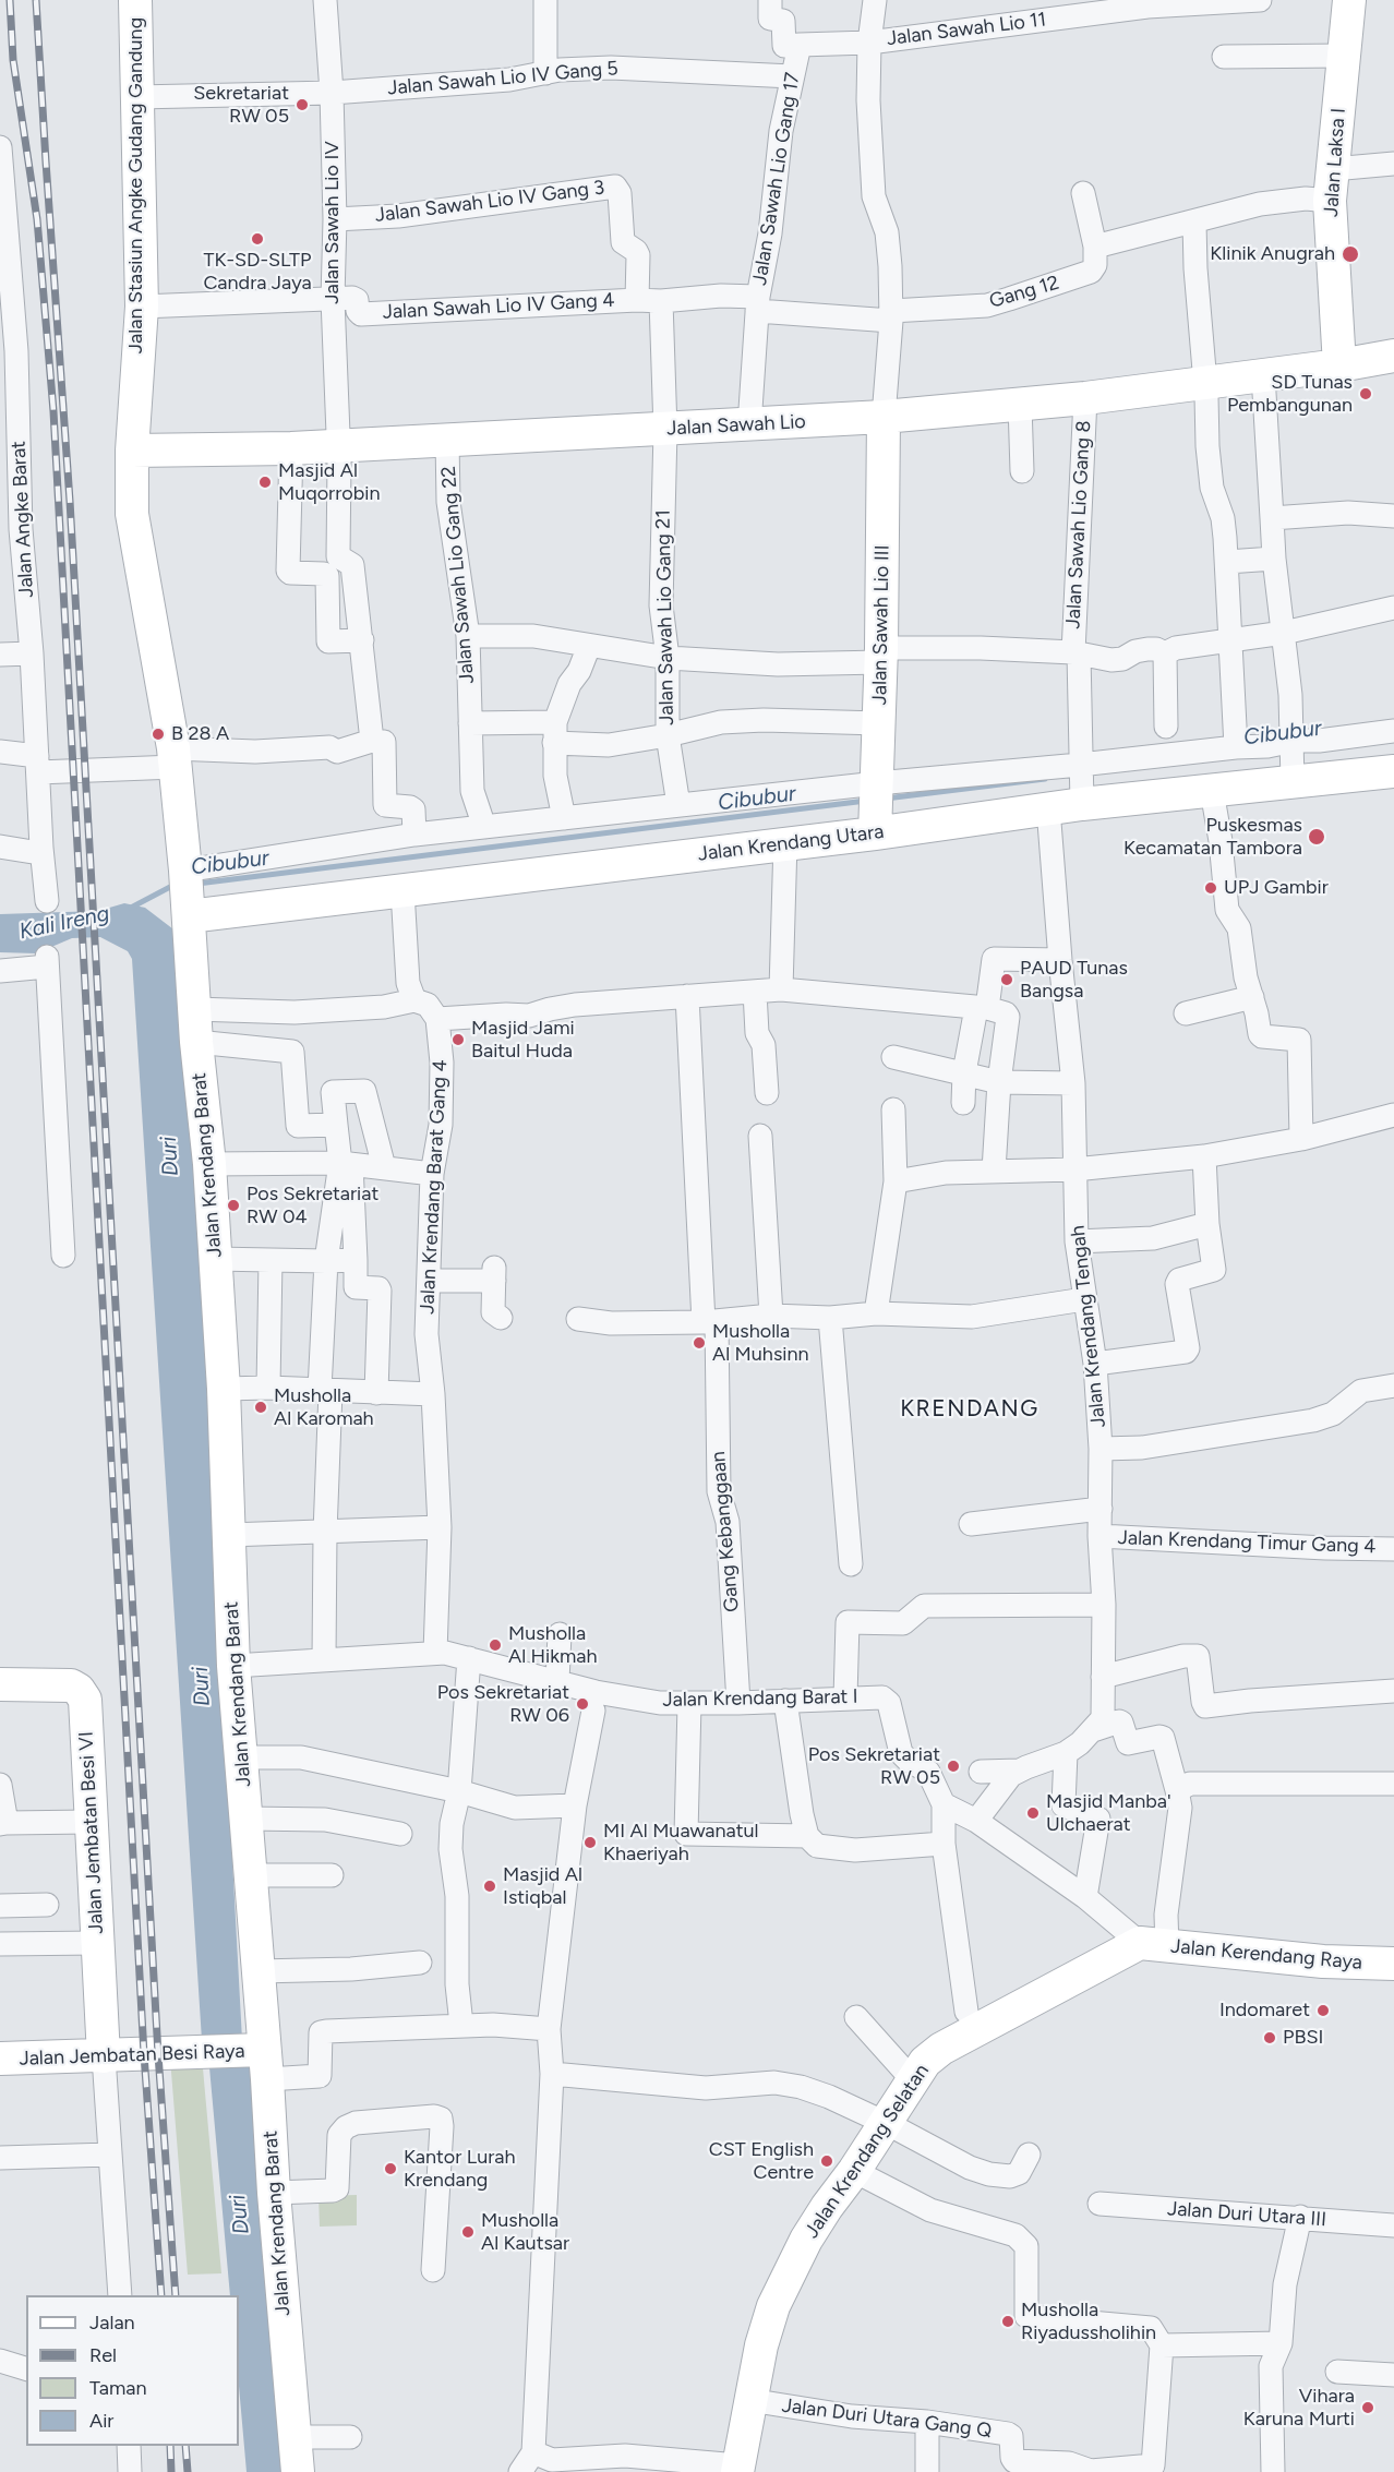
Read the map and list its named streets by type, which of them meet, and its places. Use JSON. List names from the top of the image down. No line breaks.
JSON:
{"streets":{"street":["Jalan Sawah Lio 11","Jalan Sawah Lio IV Gang 5","Jalan Laksa I","Jalan Sawah Lio Gang 17","Jalan Stasiun Angke Gudang Gandung","Jalan Sawah Lio IV Gang 3","Jalan Sawah Lio IV","Gang 12","Jalan Sawah Lio IV Gang 4","Jalan Sawah Lio","Jalan Angke Barat","Jalan Sawah Lio Gang 8","Jalan Sawah Lio Gang 22","Jalan Sawah Lio Gang 21","Jalan Sawah Lio III","Jalan Krendang Utara","Jalan Krendang Barat","Jalan Krendang Barat Gang 4","Jalan Krendang Tengah","Gang Kebanggaan","Jalan Krendang Timur Gang 4","Jalan Krendang Barat I","Jalan Jembatan Besi VI","Jalan Kerendang Raya","Jalan Jembatan Besi Raya","Jalan Krendang Selatan","Jalan Duri Utara III","Jalan Duri Utara Gang Q"]},"crossings":[["Jalan Sawah Lio 11","Jalan Sawah Lio Gang 17"],["Jalan Sawah Lio IV Gang 5","Jalan Sawah Lio Gang 17"],["Jalan Sawah Lio IV Gang 5","Jalan Stasiun Angke Gudang Gandung"],["Jalan Sawah Lio IV Gang 5","Jalan Sawah Lio IV"],["Jalan Laksa I","Jalan Sawah Lio"],["Jalan Sawah Lio Gang 17","Gang 12"],["Jalan Sawah Lio Gang 17","Jalan Sawah Lio"],["Jalan Stasiun Angke Gudang Gandung","Jalan Sawah Lio"],["Jalan Stasiun Angke Gudang Gandung","Jalan Krendang Utara"],["Jalan Stasiun Angke Gudang Gandung","Jalan Krendang Barat"],["Jalan Sawah Lio IV Gang 3","Jalan Sawah Lio IV"],["Jalan Sawah Lio IV Gang 3","Jalan Sawah Lio IV Gang 4"],["Jalan Sawah Lio IV","Jalan Sawah Lio IV Gang 4"],["Jalan Sawah Lio IV","Jalan Sawah Lio"],["Jalan Sawah Lio","Jalan Sawah Lio Gang 8"],["Jalan Sawah Lio","Jalan Sawah Lio Gang 22"],["Jalan Sawah Lio","Jalan Sawah Lio Gang 21"],["Jalan Sawah Lio","Jalan Sawah Lio III"],["Jalan Sawah Lio Gang 8","Jalan Krendang Utara"],["Jalan Sawah Lio III","Jalan Krendang Utara"],["Jalan Krendang Utara","Jalan Krendang Barat"],["Jalan Krendang Utara","Jalan Krendang Tengah"],["Jalan Krendang Barat","Jalan Krendang Barat I"],["Jalan Krendang Barat","Jalan Jembatan Besi Raya"],["Jalan Krendang Barat Gang 4","Jalan Krendang Barat I"],["Jalan Krendang Tengah","Jalan Krendang Timur Gang 4"],["Gang Kebanggaan","Jalan Krendang Barat I"],["Jalan Jembatan Besi VI","Jalan Jembatan Besi Raya"],["Jalan Kerendang Raya","Jalan Krendang Selatan"],["Jalan Krendang Selatan","Jalan Duri Utara Gang Q"]],"districts":["KRENDANG"],"water":["Cibubur","Kali Ireng","Duri"],"places":["Sekretariat RW 05","TK-SD-SLTP Candra Jaya","Klinik Anugrah","SD Tunas Pembangunan","Masjid Al Muqorrobin","B 28 A","Puskesmas Kecamatan Tambora","UPJ Gambir","PAUD Tunas Bangsa","Masjid Jami Baitul Huda","Pos Sekretariat RW 04","Musholla Al Muhsinn","Musholla Al Karomah","Musholla Al Hikmah","Pos Sekretariat RW 06","Pos Sekretariat RW 05","Masjid Manba' Ulchaerat","MI Al Muawanatul Khaeriyah","Masjid Al Istiqbal","Indomaret","PBSI","CST English Centre","Kantor Lurah Krendang","Musholla Al Kautsar","Musholla Riyadussholihin","Vihara Karuna Murti"],"legend":["Jalan","Rel","Taman","Air"]}
